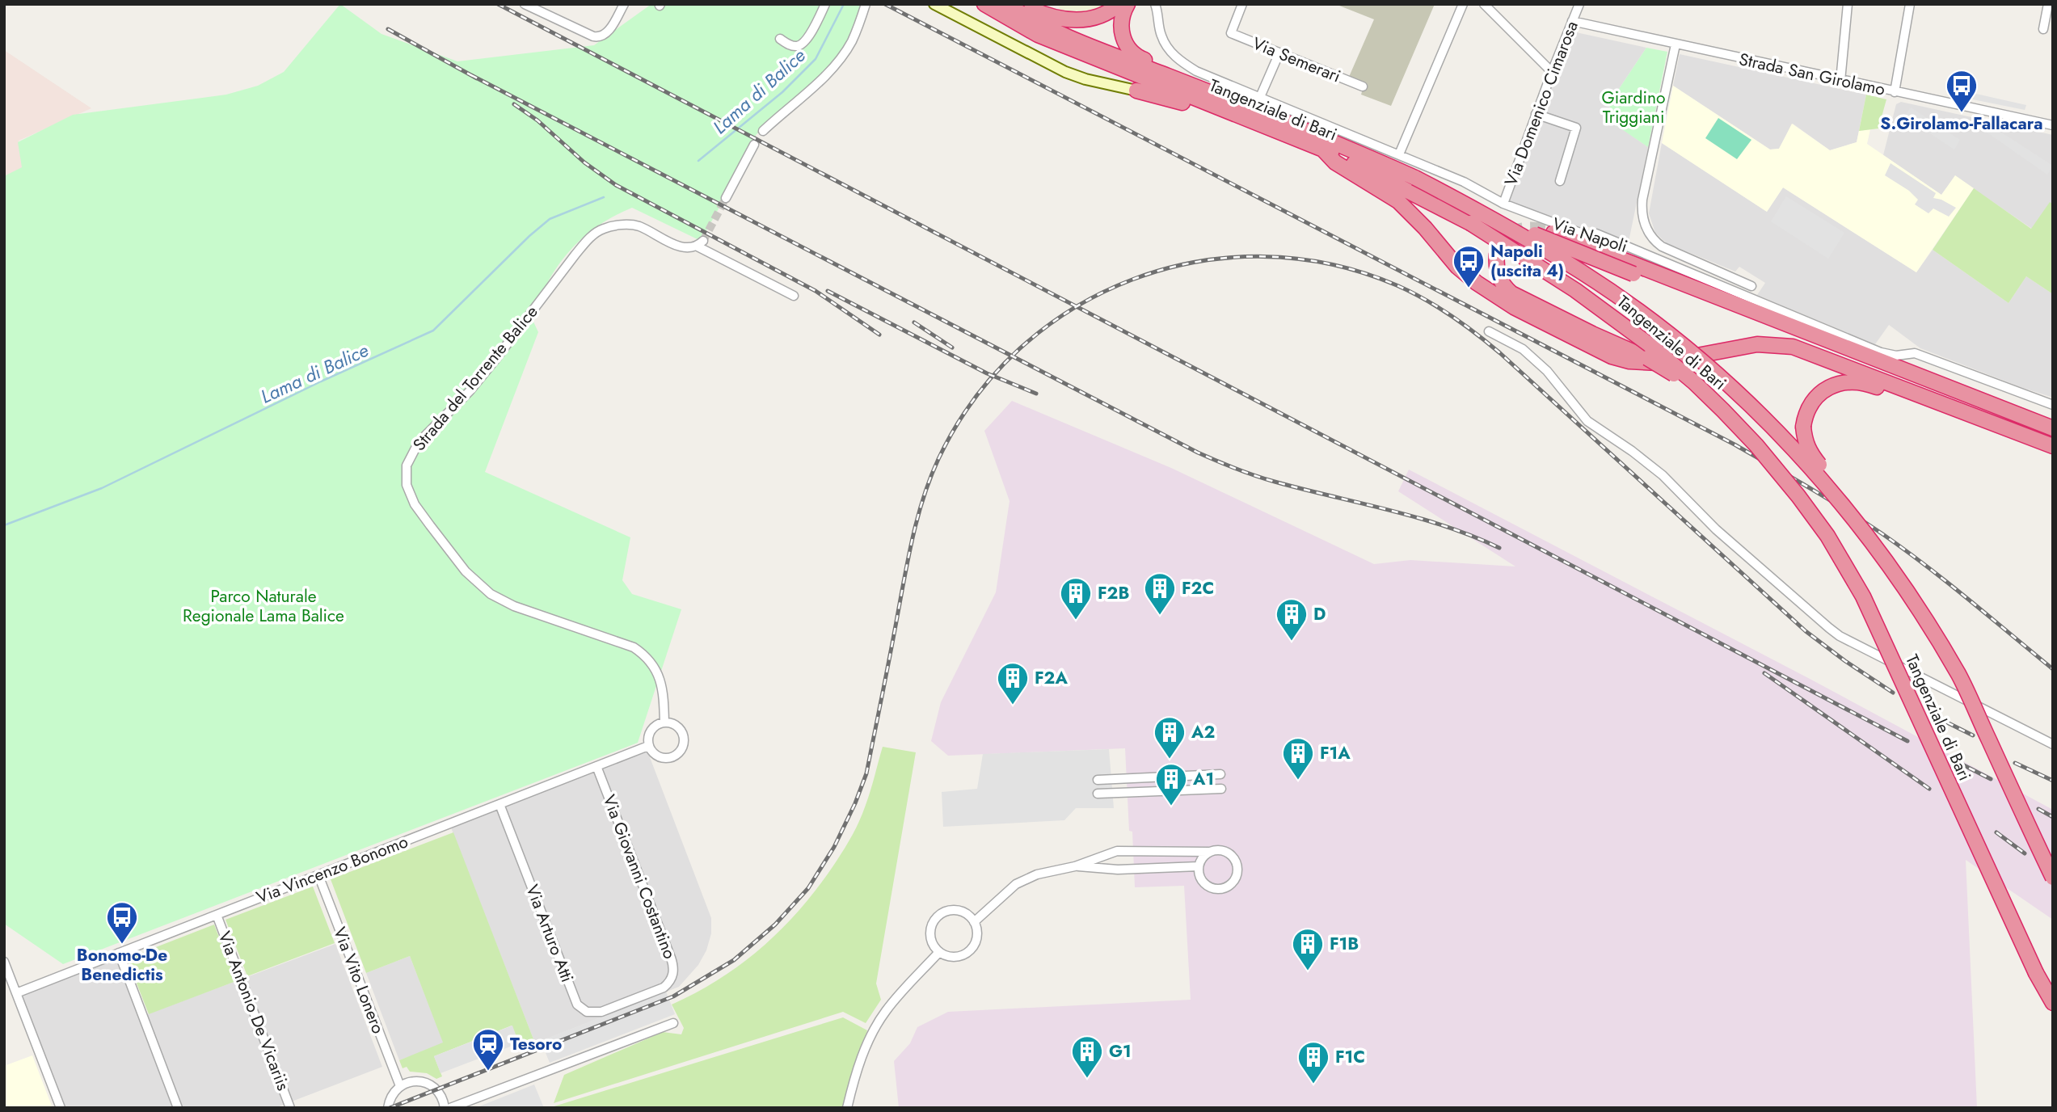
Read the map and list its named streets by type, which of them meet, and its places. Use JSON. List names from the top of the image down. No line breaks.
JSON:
{"streets":{"highway":["Tangenziale di Bari"],"street":["Via Semerari","Strada San Girolamo","Via Domenico Cimarosa","Via Napoli","Strada del Torrente Balice","Via Vincenzo Bonomo","Via Giovanni Costantino","Via Arturo Atti","Via Vito Lonero","Via Antonio De Vicariis"]},"crossings":[["Strada San Girolamo","Via Domenico Cimarosa"],["Via Domenico Cimarosa","Via Napoli"],["Tangenziale di Bari","Via Napoli"],["Strada del Torrente Balice","Via Vincenzo Bonomo"],["Via Vincenzo Bonomo","Via Giovanni Costantino"],["Via Vincenzo Bonomo","Via Arturo Atti"],["Via Vincenzo Bonomo","Via Vito Lonero"],["Via Vincenzo Bonomo","Via Antonio De Vicariis"],["Via Giovanni Costantino","Via Arturo Atti"]],"water":["Lama di Balice"],"parks":["Giardino Triggiani","Parco Naturale Regionale Lama Balice"],"places":{"bus stop":["S.Girolamo-Fallacara","Napoli (uscita 4)","Bonomo-De Benedictis"],"building":["F2C","F2B","D","F2A","A2","F1A","A1","F1B","G1","F1C"],"station":["Tesoro"]}}
